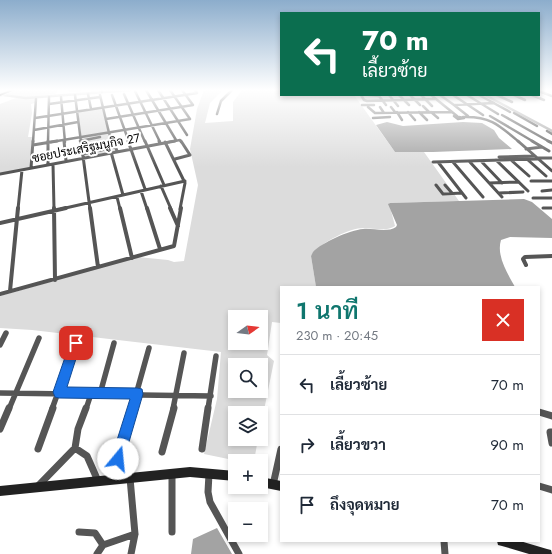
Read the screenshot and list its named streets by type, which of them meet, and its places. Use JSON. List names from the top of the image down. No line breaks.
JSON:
{"streets":{"street":["ซอยประเสริฐมนูกิจ 27"]},"north":"right","page":{"turn":["70 m","เลี้ยวซ้าย"],"heading":["1 นาที","230 m · 20:45"],"map_buttons":["+","−"],"list":[{"name":"เลี้ยวซ้าย","value":"70 m"},{"name":"เลี้ยวขวา","value":"90 m"},{"name":"ถึงจุดหมาย","value":"70 m"}]}}
